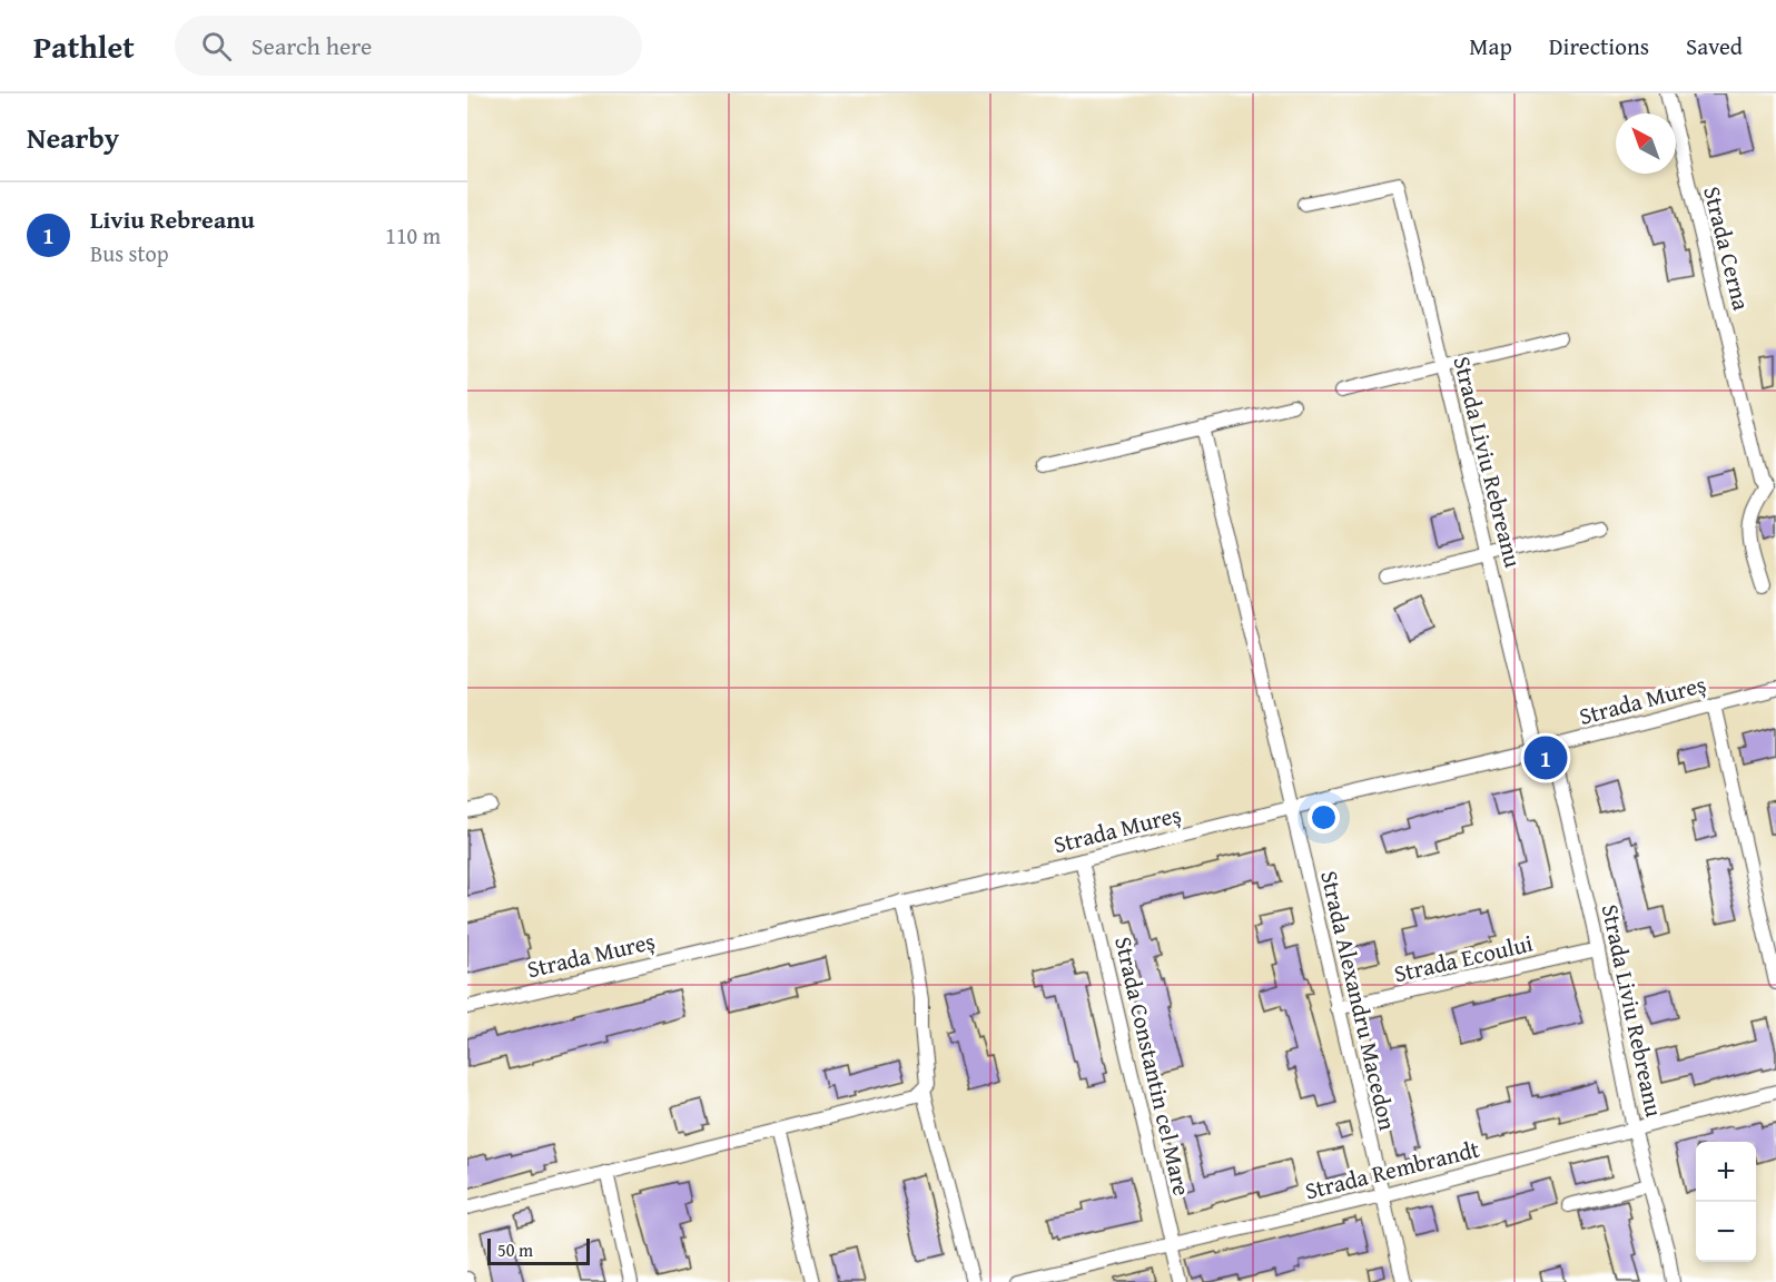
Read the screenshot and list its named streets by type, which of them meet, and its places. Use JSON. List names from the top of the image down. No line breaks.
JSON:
{"streets":{"street":["Strada Cerna","Strada Liviu Rebreanu","Strada Mureș","Strada Ecoului","Strada Alexandru Macedon","Strada Constantin cel Mare","Strada Rembrandt"]},"crossings":[["Strada Liviu Rebreanu","Strada Mureș"],["Strada Liviu Rebreanu","Strada Ecoului"],["Strada Liviu Rebreanu","Strada Rembrandt"],["Strada Mureș","Strada Alexandru Macedon"],["Strada Mureș","Strada Constantin cel Mare"],["Strada Ecoului","Strada Alexandru Macedon"],["Strada Alexandru Macedon","Strada Rembrandt"],["Strada Constantin cel Mare","Strada Rembrandt"]],"scale_bar":"50 m","north":"top left","page":{"header":"Pathlet","search":"Search here","nav":["Map","Directions","Saved"],"heading":"Nearby","list":[{"mark":"1","name":"Liviu Rebreanu","note":"Bus stop","value":"110 m"}],"pins":"1","map_buttons":["+","−"],"scale":"50 m"}}
